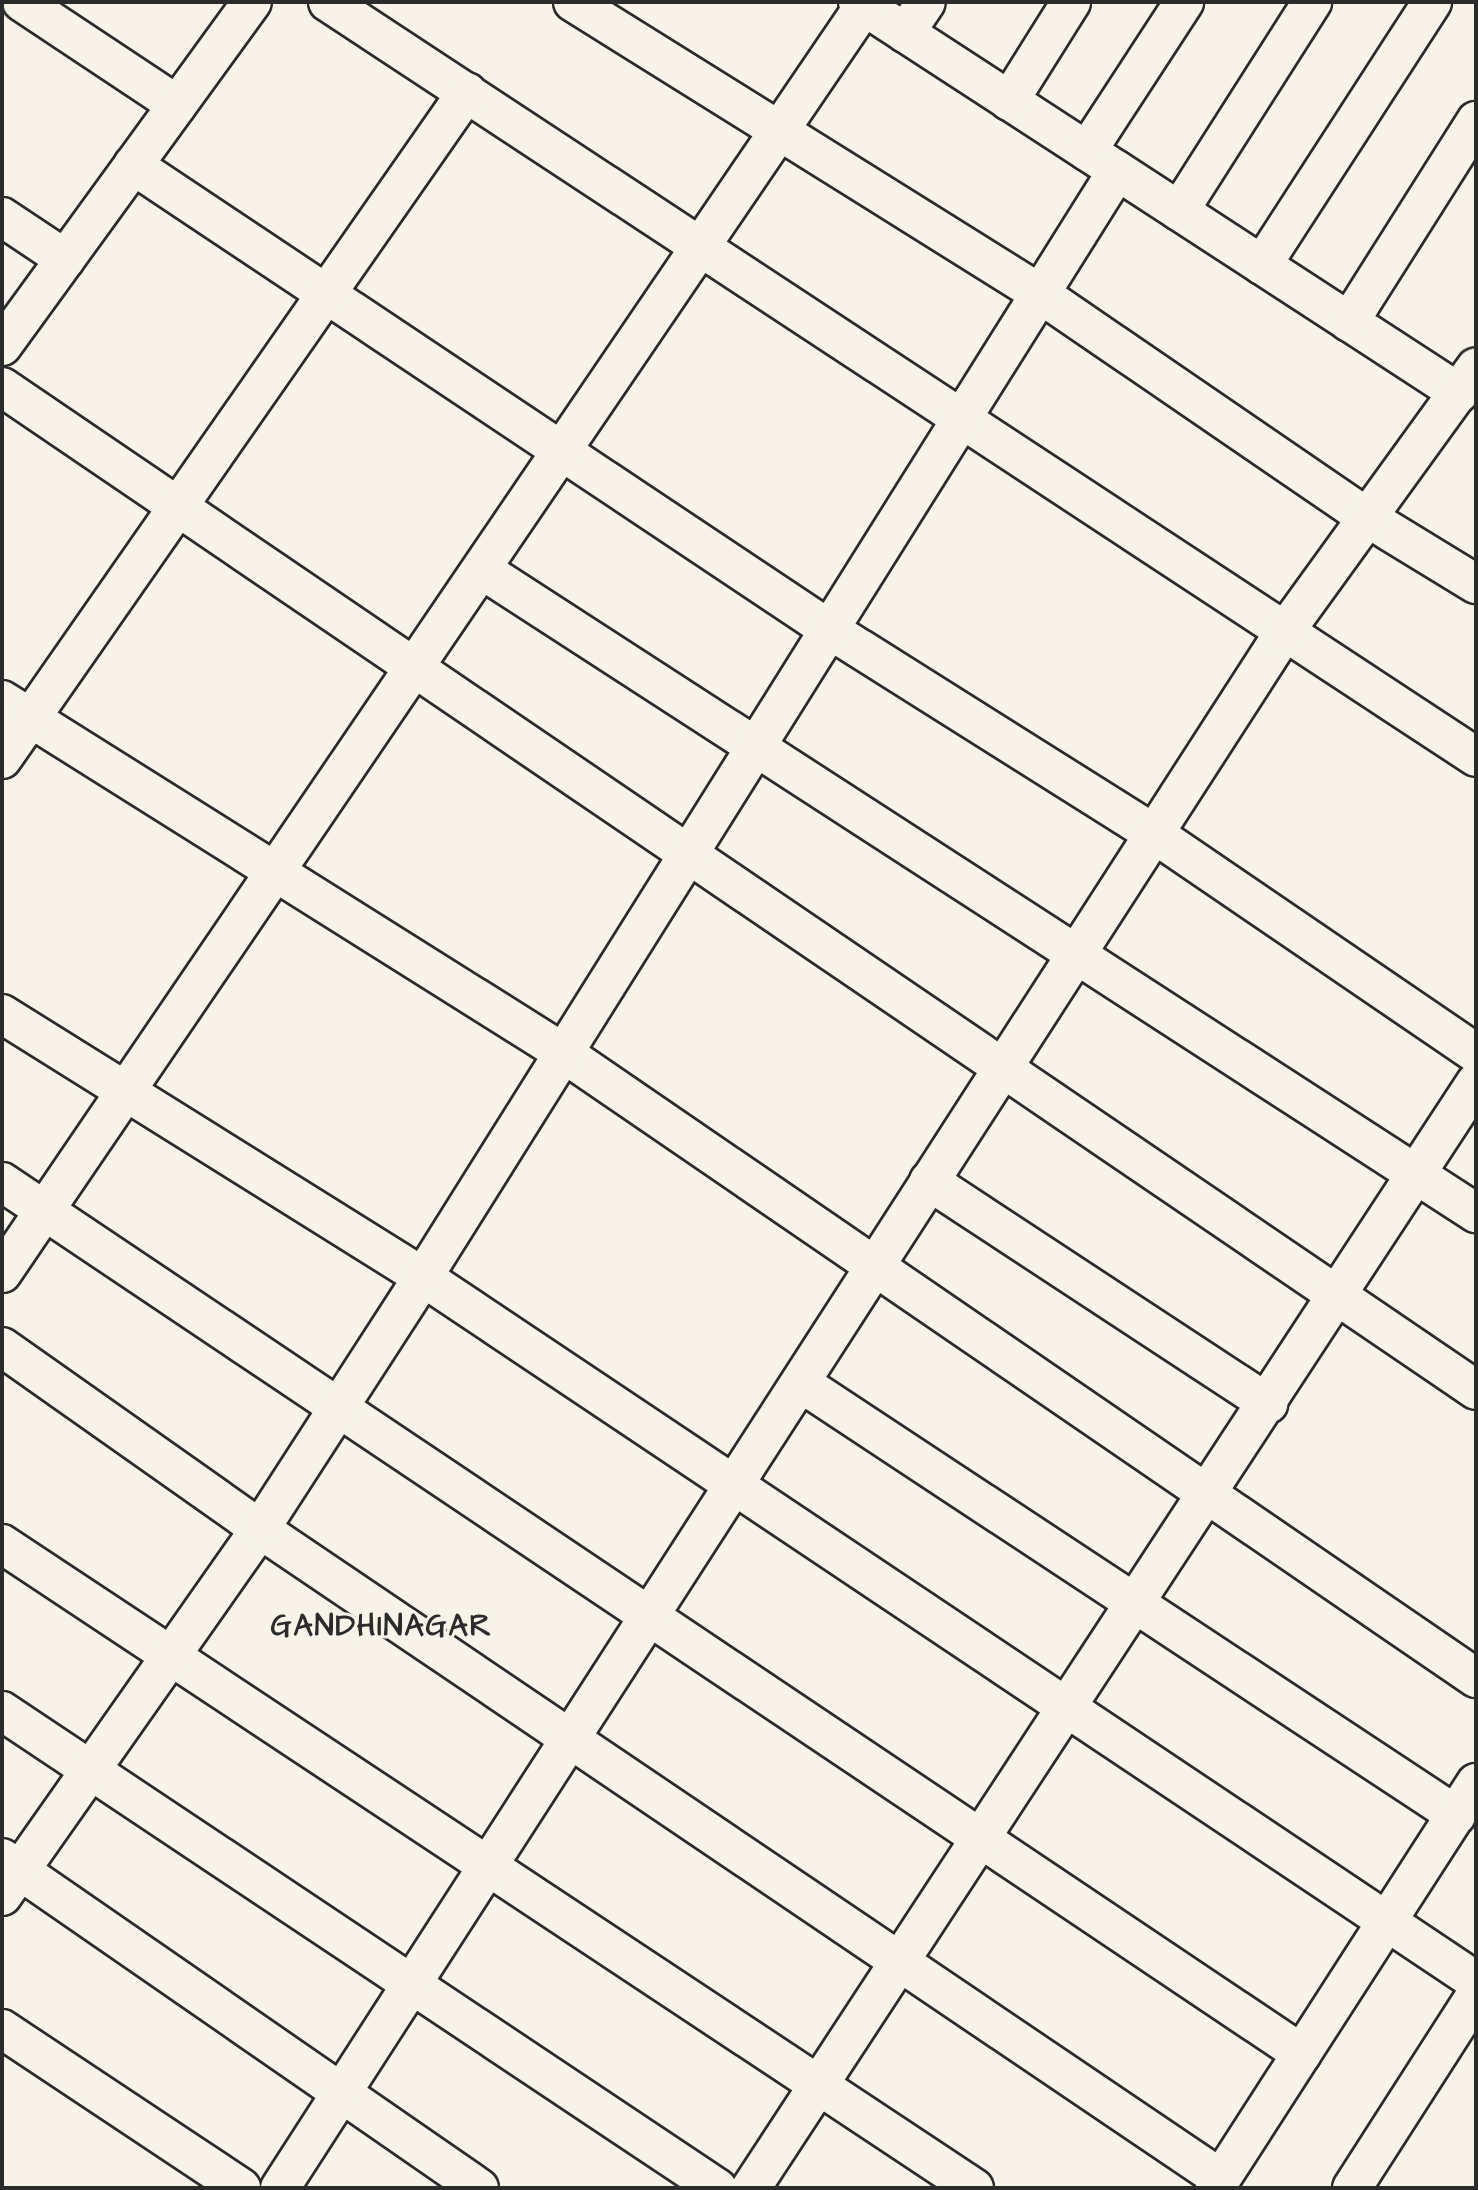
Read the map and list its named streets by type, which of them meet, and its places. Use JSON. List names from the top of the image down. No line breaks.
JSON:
{"districts":["GANDHINAGAR"]}
